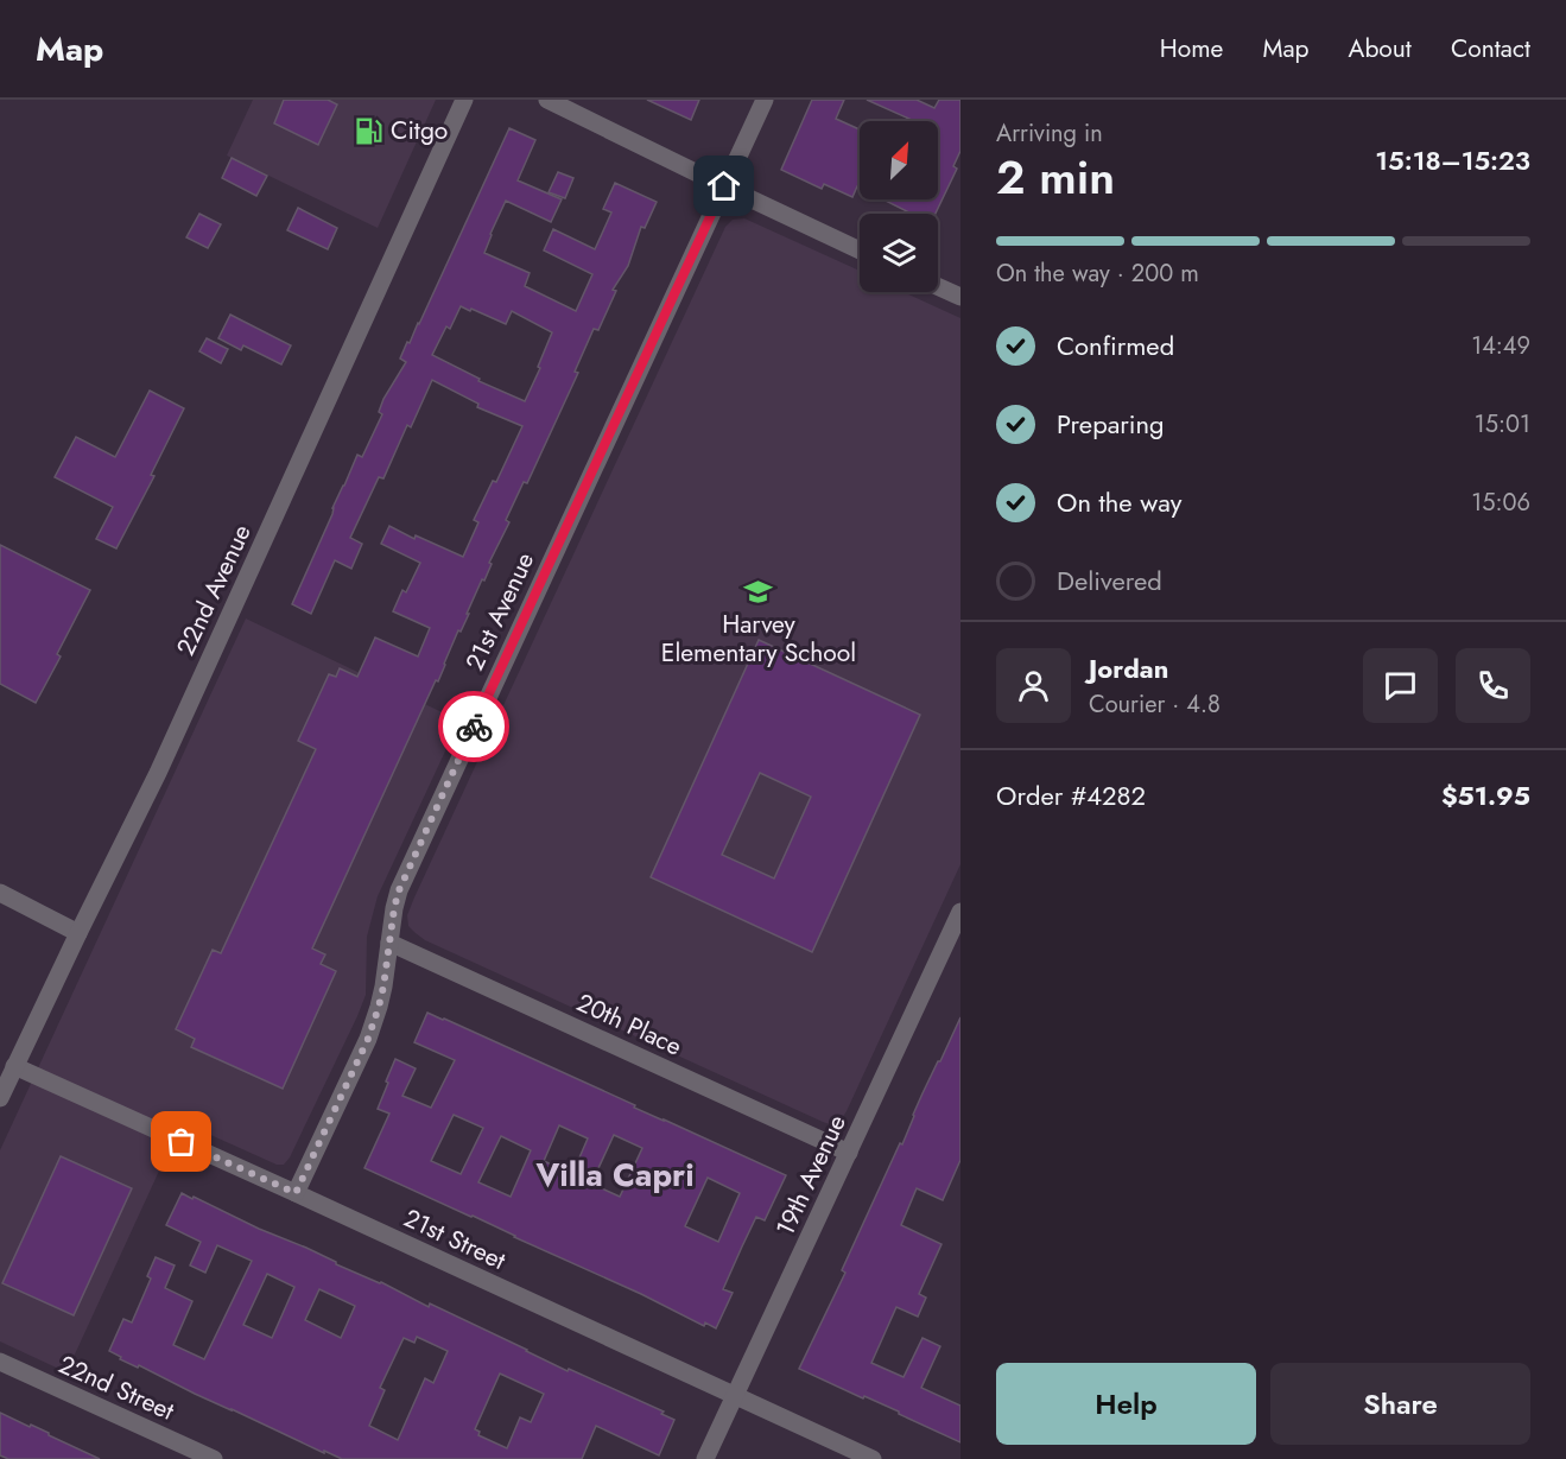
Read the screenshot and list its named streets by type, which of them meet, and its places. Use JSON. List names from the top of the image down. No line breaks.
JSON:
{"streets":{"street":["22nd Avenue","21st Avenue","20th Place","19th Avenue","21st Street","22nd Street"]},"crossings":[["22nd Avenue","21st Street"],["21st Avenue","20th Place"],["21st Avenue","21st Street"],["20th Place","19th Avenue"],["19th Avenue","21st Street"]],"districts":["Villa Capri"],"places":{"fuel station":["Citgo"],"school or university":["Harvey Elementary School"]},"north":"top right","page":{"header":"Map","nav":["Home","Map","About","Contact"],"heading":["2 min","Arriving in","15:18–15:23"],"panel":["Jordan","Courier · 4.8","Order #4282","$51.95"],"bar":"On the way · 200 m","list":[["Confirmed","14:49"],["Preparing","15:01"],["On the way","15:06"],"Delivered"],"buttons":["Help","Share"]}}
